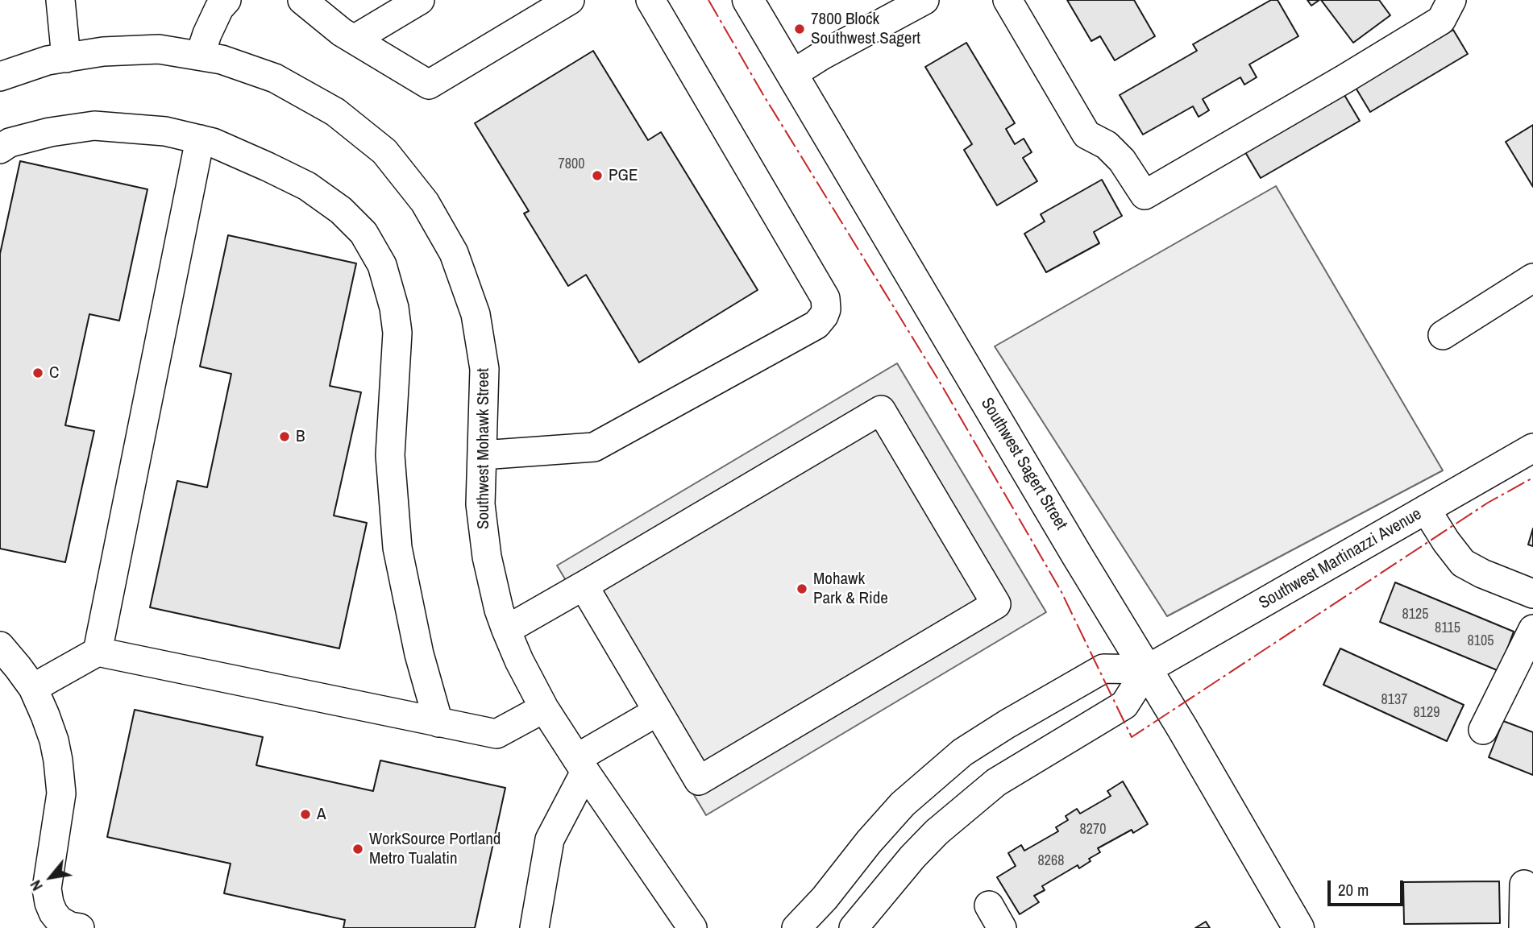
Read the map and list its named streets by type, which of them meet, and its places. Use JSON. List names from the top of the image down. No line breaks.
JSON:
{"streets":{"main road":["Southwest Sagert Street"],"street":["Southwest Mohawk Street","Southwest Martinazzi Avenue"]},"crossings":[["Southwest Sagert Street","Southwest Martinazzi Avenue"]],"places":["7800 Block Southwest Sagert","PGE","C","B","Mohawk Park & Ride","A","WorkSource Portland Metro Tualatin"],"house_numbers":["7800","8125","8115","8105","8137","8129","8270","8268"],"scale_bar":"20 m","north":"bottom left"}
